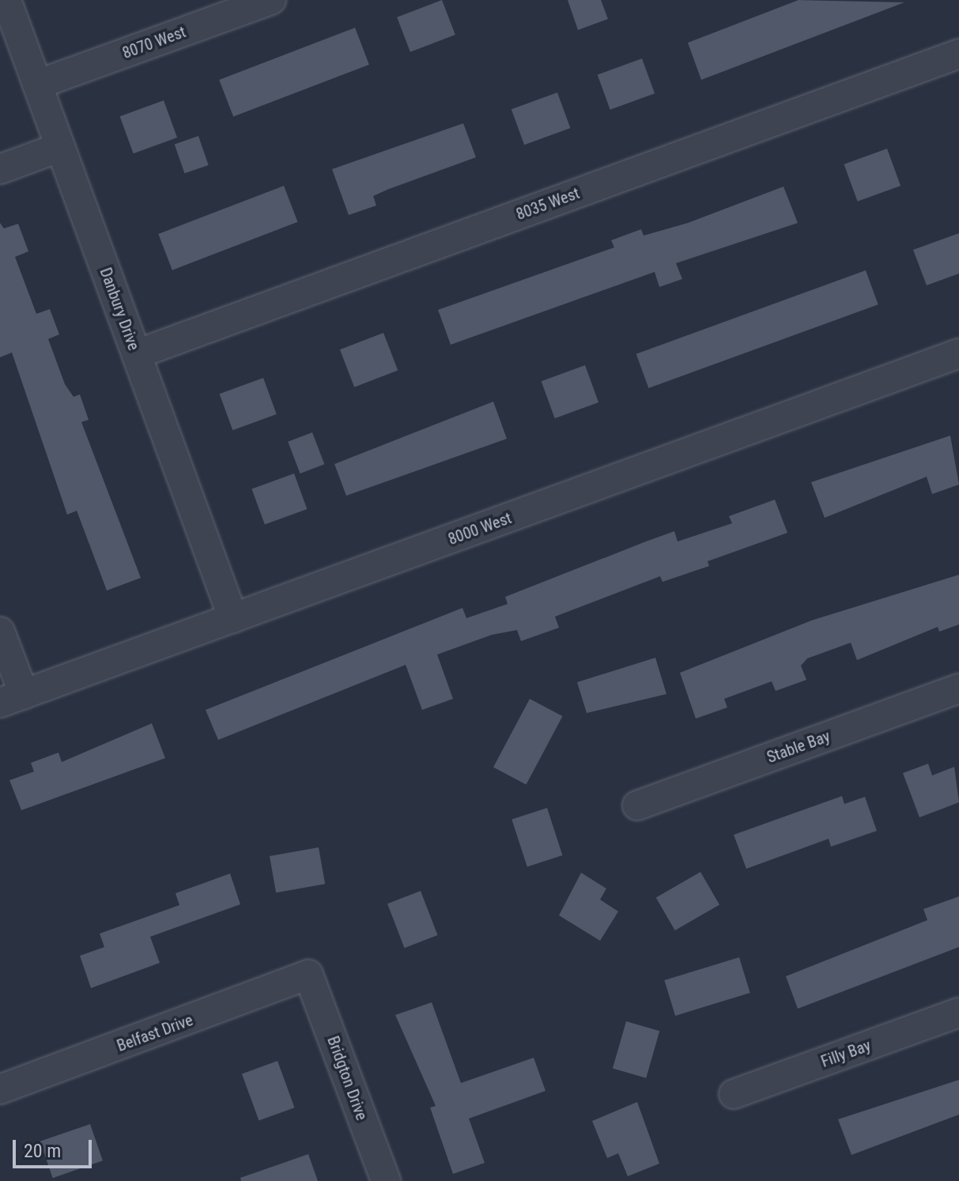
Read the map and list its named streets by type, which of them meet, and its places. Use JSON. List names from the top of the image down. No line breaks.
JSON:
{"streets":{"street":["8070 West","8035 West","Danbury Drive","8000 West","Stable Bay","Belfast Drive","Filly Bay","Bridgton Drive"]},"crossings":[["8070 West","Danbury Drive"],["8035 West","Danbury Drive"],["Danbury Drive","8000 West"],["Belfast Drive","Bridgton Drive"]],"scale_bar":"20 m"}
